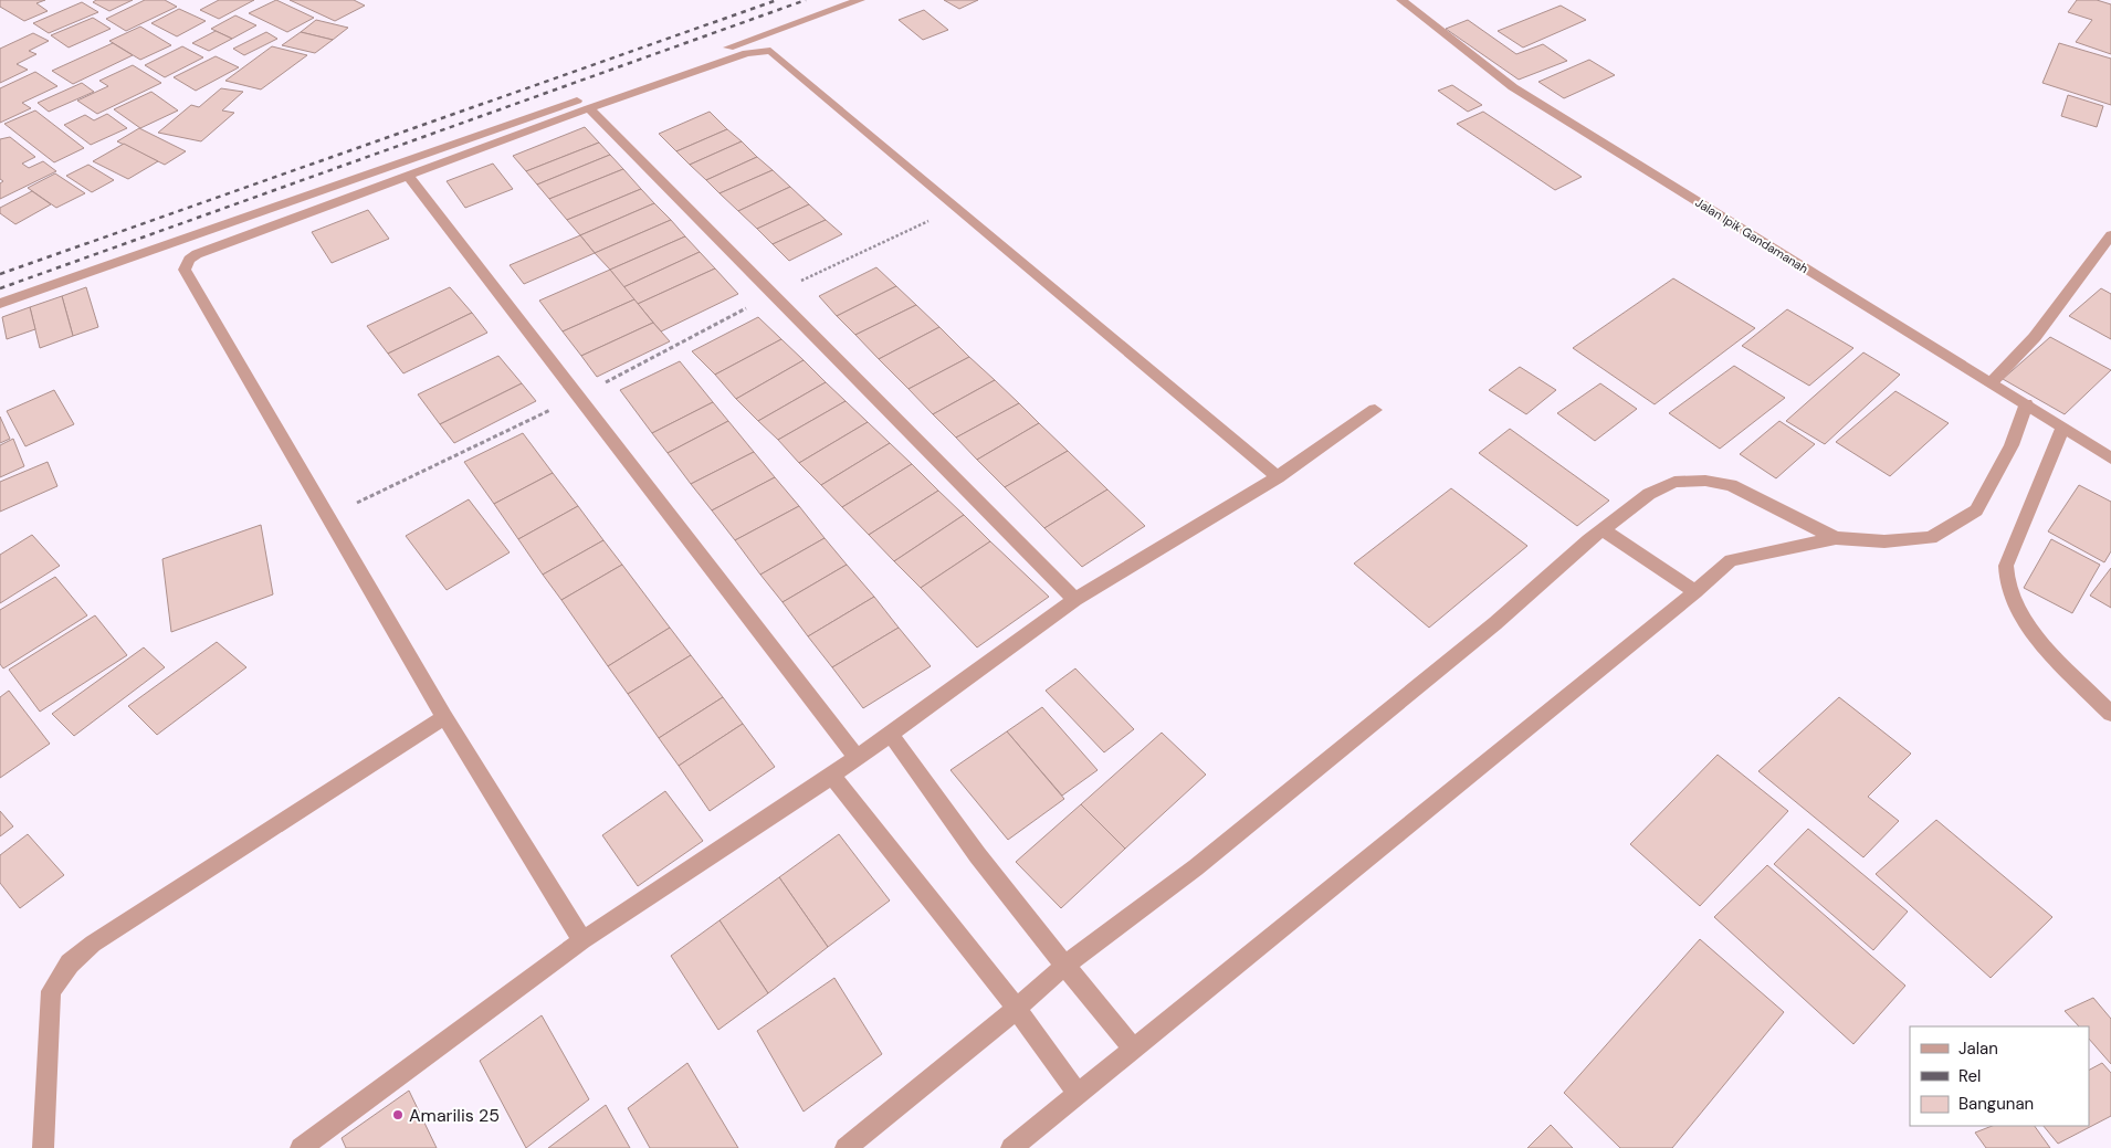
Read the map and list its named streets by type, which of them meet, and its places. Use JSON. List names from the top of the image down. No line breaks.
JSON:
{"streets":{"street":["Jalan Ipik Gandamanah"]},"places":["Amarilis 25"],"legend":["Jalan","Rel","Bangunan"]}
